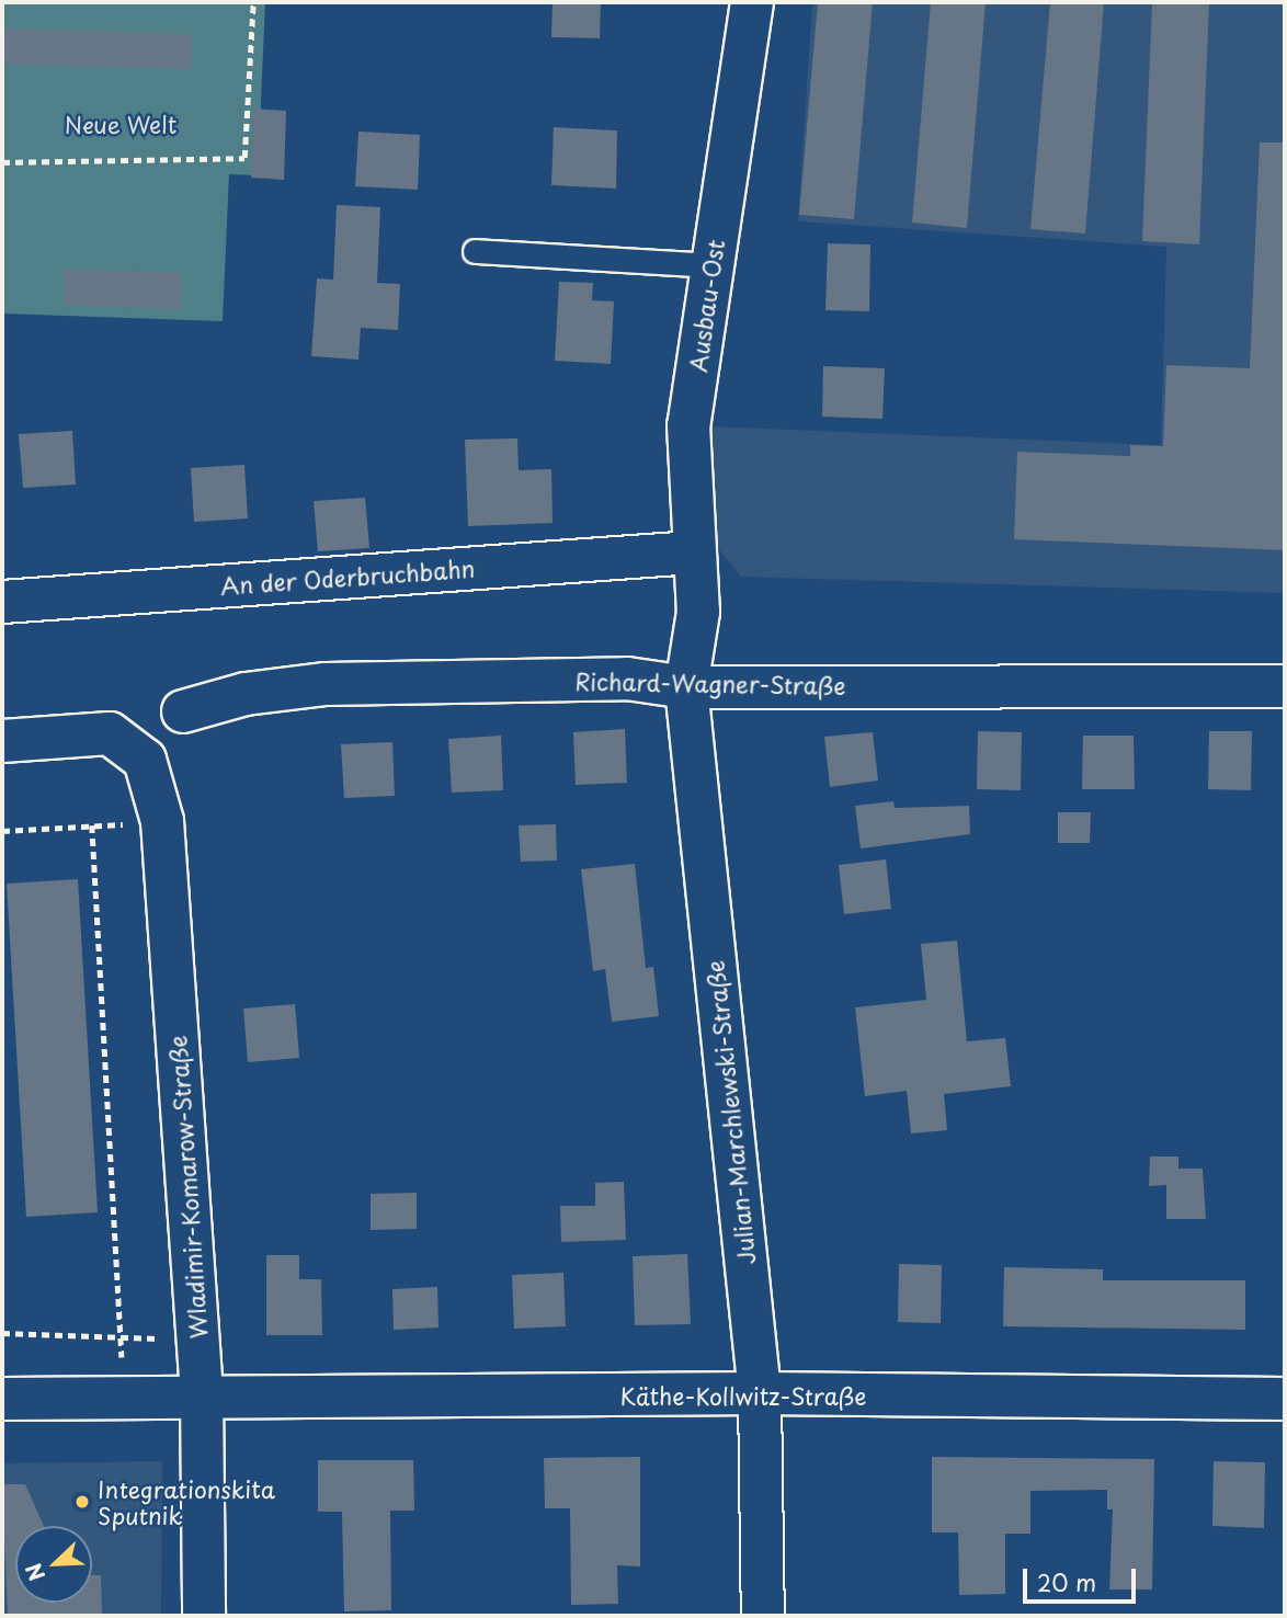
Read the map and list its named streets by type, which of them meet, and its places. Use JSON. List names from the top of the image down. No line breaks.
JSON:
{"streets":{"street":["Ausbau-Ost","An der Oderbruchbahn","Richard-Wagner-Straße","Julian-Marchlewski-Straße","Wladimir-Komarow-Straße","Käthe-Kollwitz-Straße"]},"crossings":[["Ausbau-Ost","An der Oderbruchbahn"],["Ausbau-Ost","Julian-Marchlewski-Straße"],["Richard-Wagner-Straße","Julian-Marchlewski-Straße"],["Julian-Marchlewski-Straße","Käthe-Kollwitz-Straße"],["Wladimir-Komarow-Straße","Käthe-Kollwitz-Straße"]],"parks":["Neue Welt"],"places":["Integrationskita Sputnik"],"scale_bar":"20 m","north":"bottom left"}
